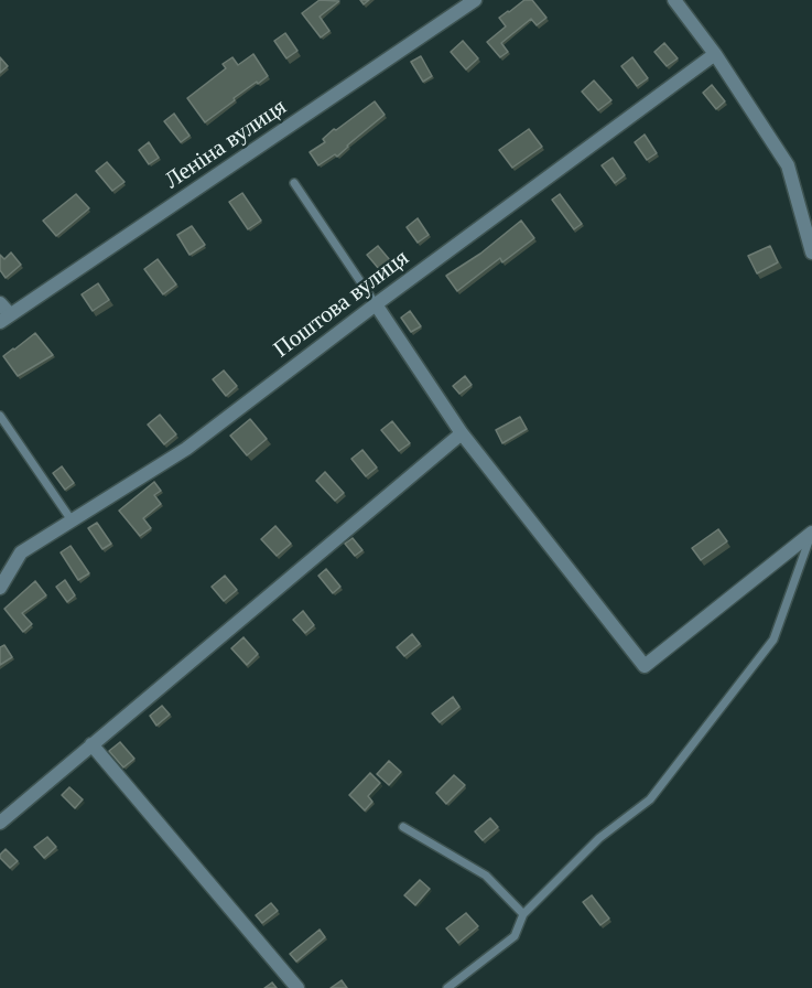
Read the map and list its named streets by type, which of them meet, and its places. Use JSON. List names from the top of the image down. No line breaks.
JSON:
{"streets":{"street":["Леніна вулиця","Поштова вулиця"]}}
